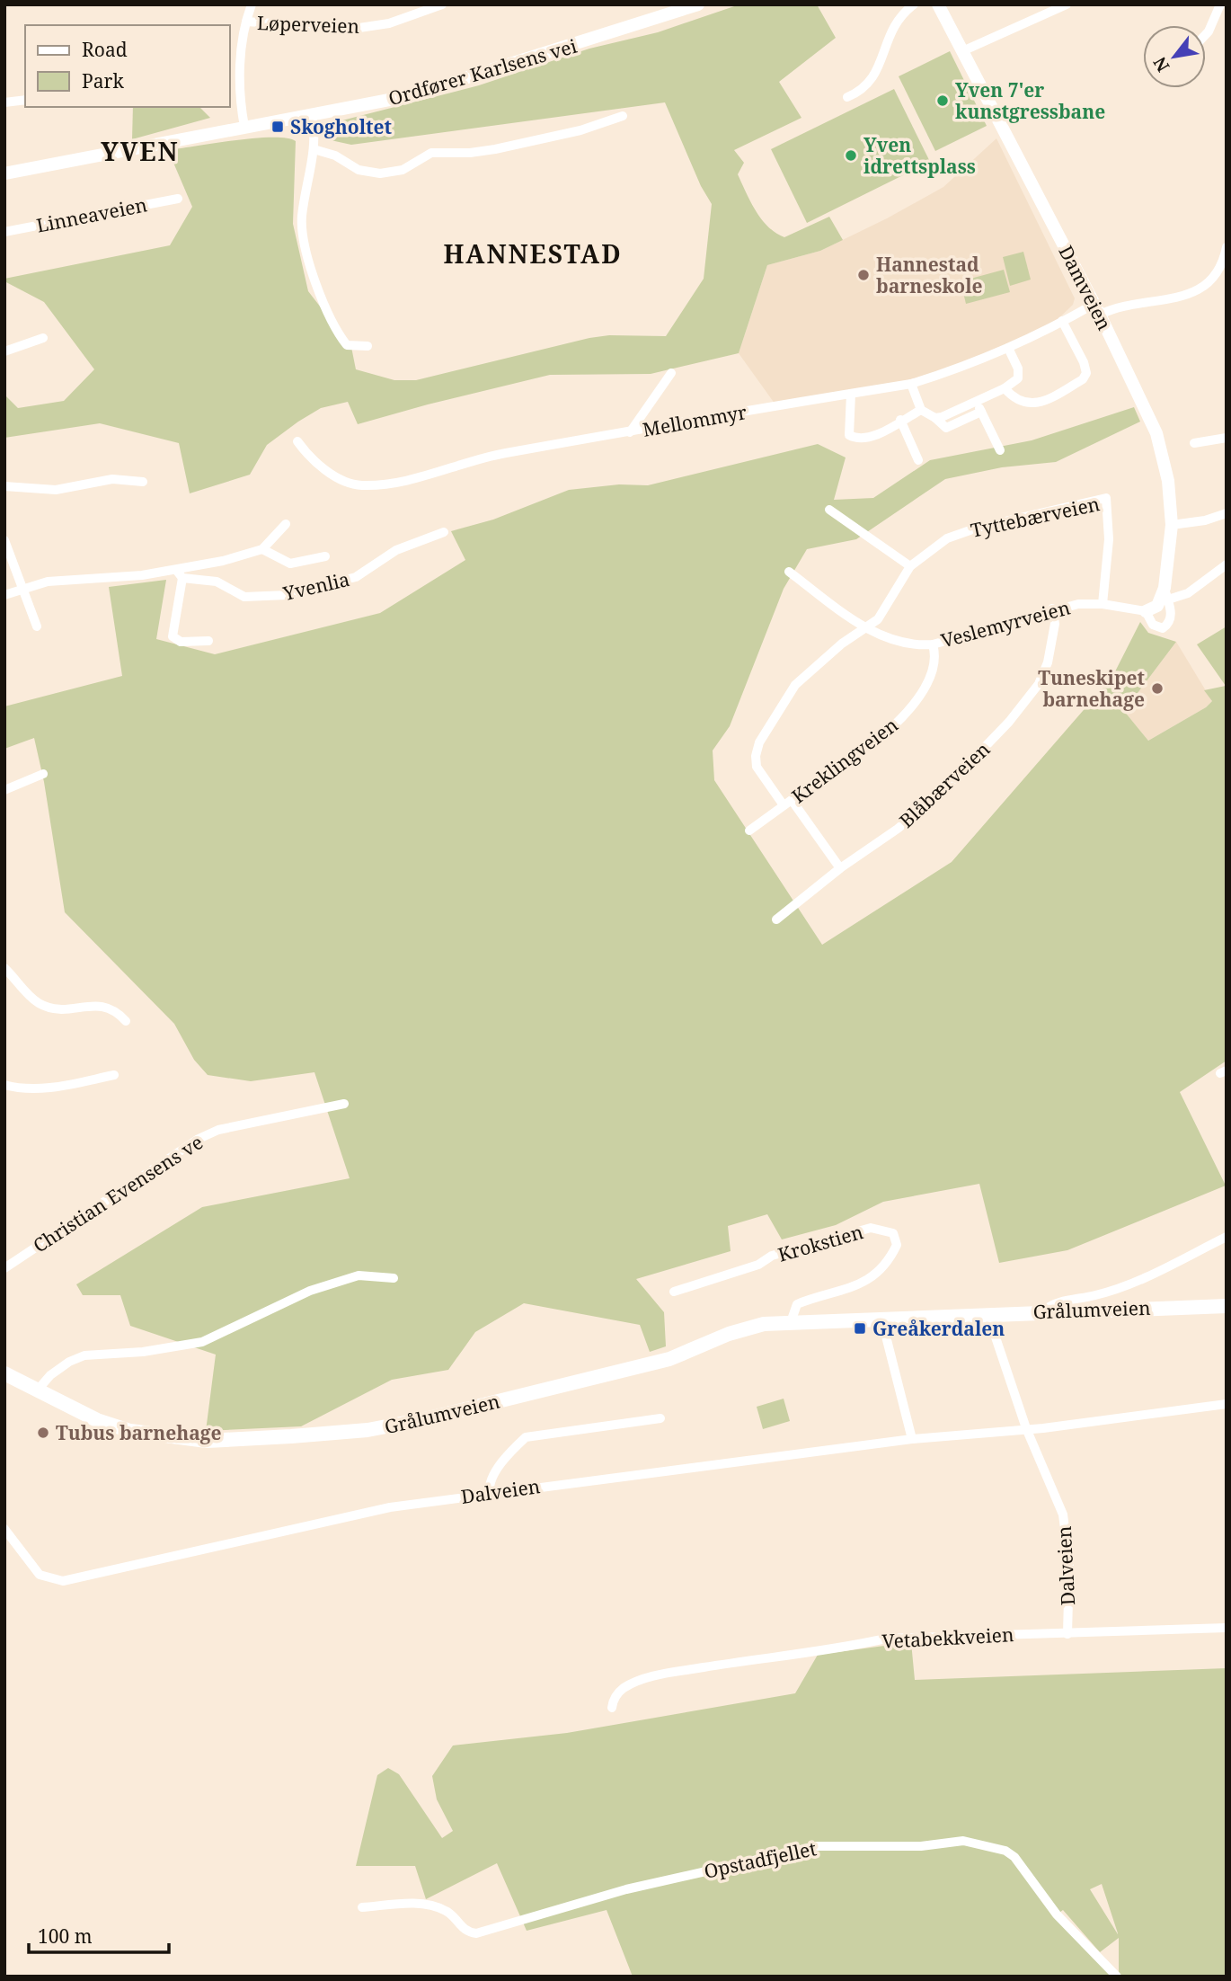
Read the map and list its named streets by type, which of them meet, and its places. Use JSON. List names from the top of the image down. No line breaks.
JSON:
{"streets":{"main road":["Grålumveien"],"street":["Løperveien","Ordfører Karlsens vei","Linneaveien","Damveien","Mellommyr","Tyttebærveien","Yvenlia","Veslemyrveien","Kreklingveien","Blåbærveien","Christian Evensens ve","Krokstien","Dalveien","Vetabekkveien","Opstadfjellet"]},"crossings":[["Damveien","Mellommyr"],["Damveien","Veslemyrveien"],["Tyttebærveien","Veslemyrveien"],["Tyttebærveien","Kreklingveien"],["Tyttebærveien","Blåbærveien"],["Veslemyrveien","Kreklingveien"],["Veslemyrveien","Blåbærveien"],["Krokstien","Grålumveien"],["Dalveien","Vetabekkveien"]],"districts":["YVEN","HANNESTAD"],"places":{"other":["Yven 7'er kunstgressbane","Yven idrettsplass","Hannestad barneskole","Tuneskipet barnehage","Tubus barnehage"],"transit":["Skogholtet","Greåkerdalen"]},"legend":["Road","Park"],"scale_bar":"100 m","north":"bottom left"}
